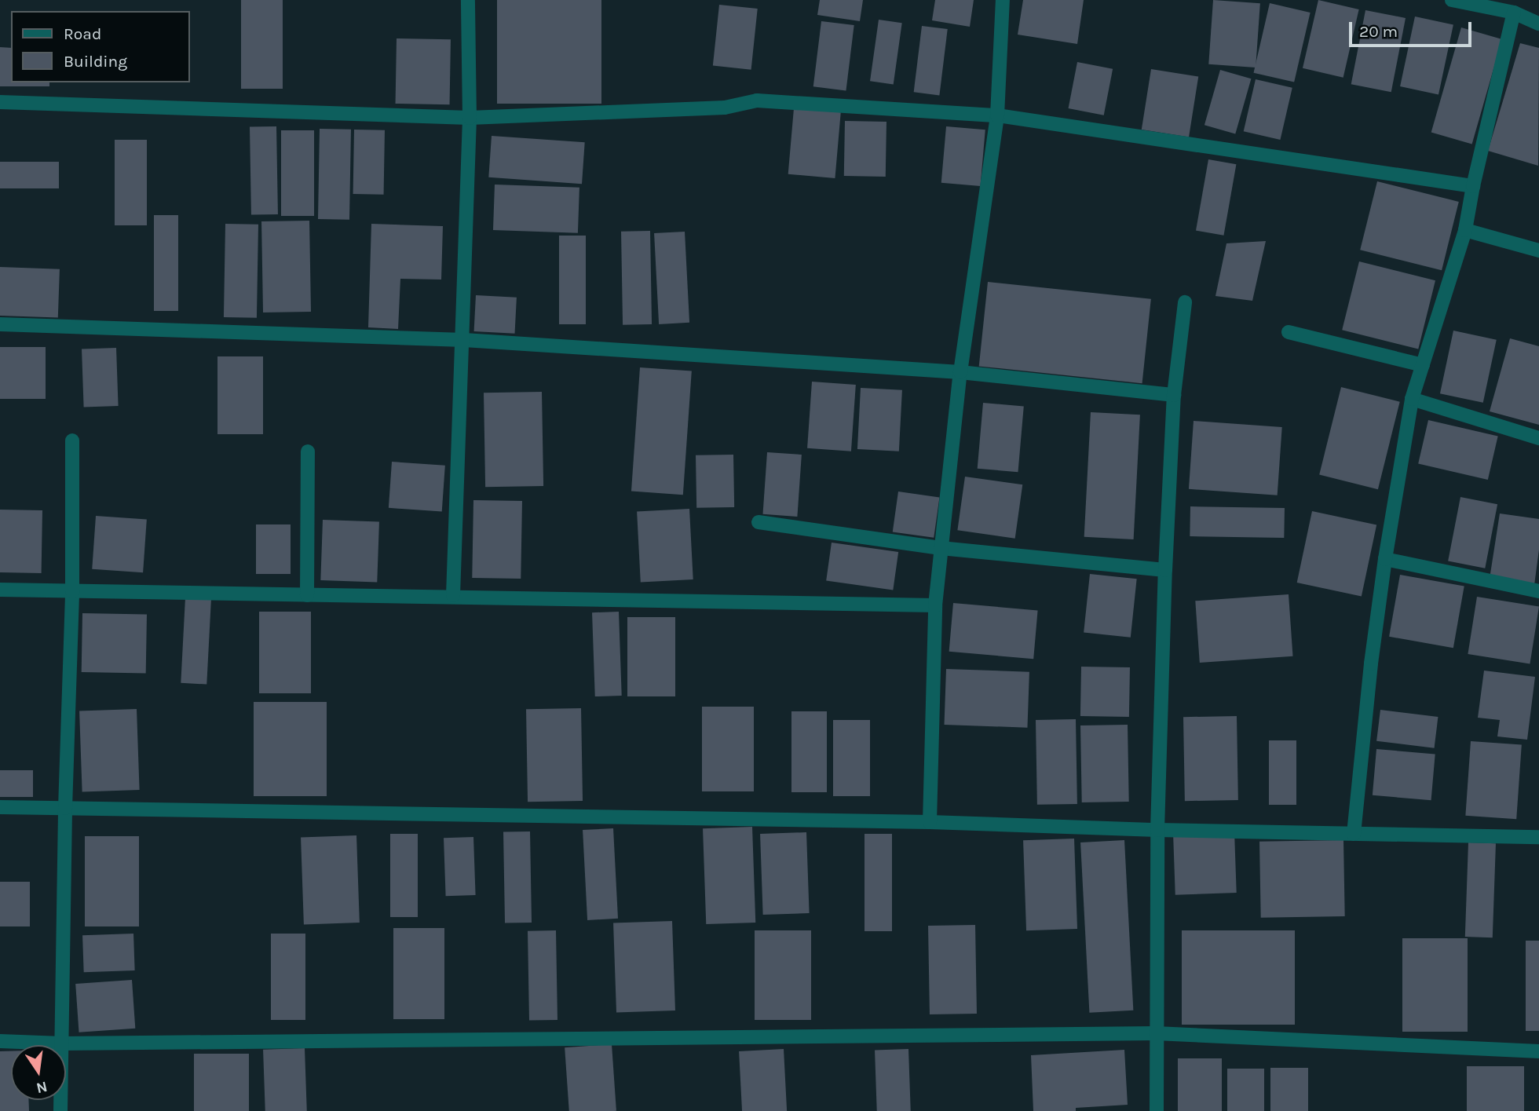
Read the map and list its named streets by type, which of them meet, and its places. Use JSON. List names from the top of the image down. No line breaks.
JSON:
{"legend":["Road","Building"],"scale_bar":"20 m","north":"bottom"}
